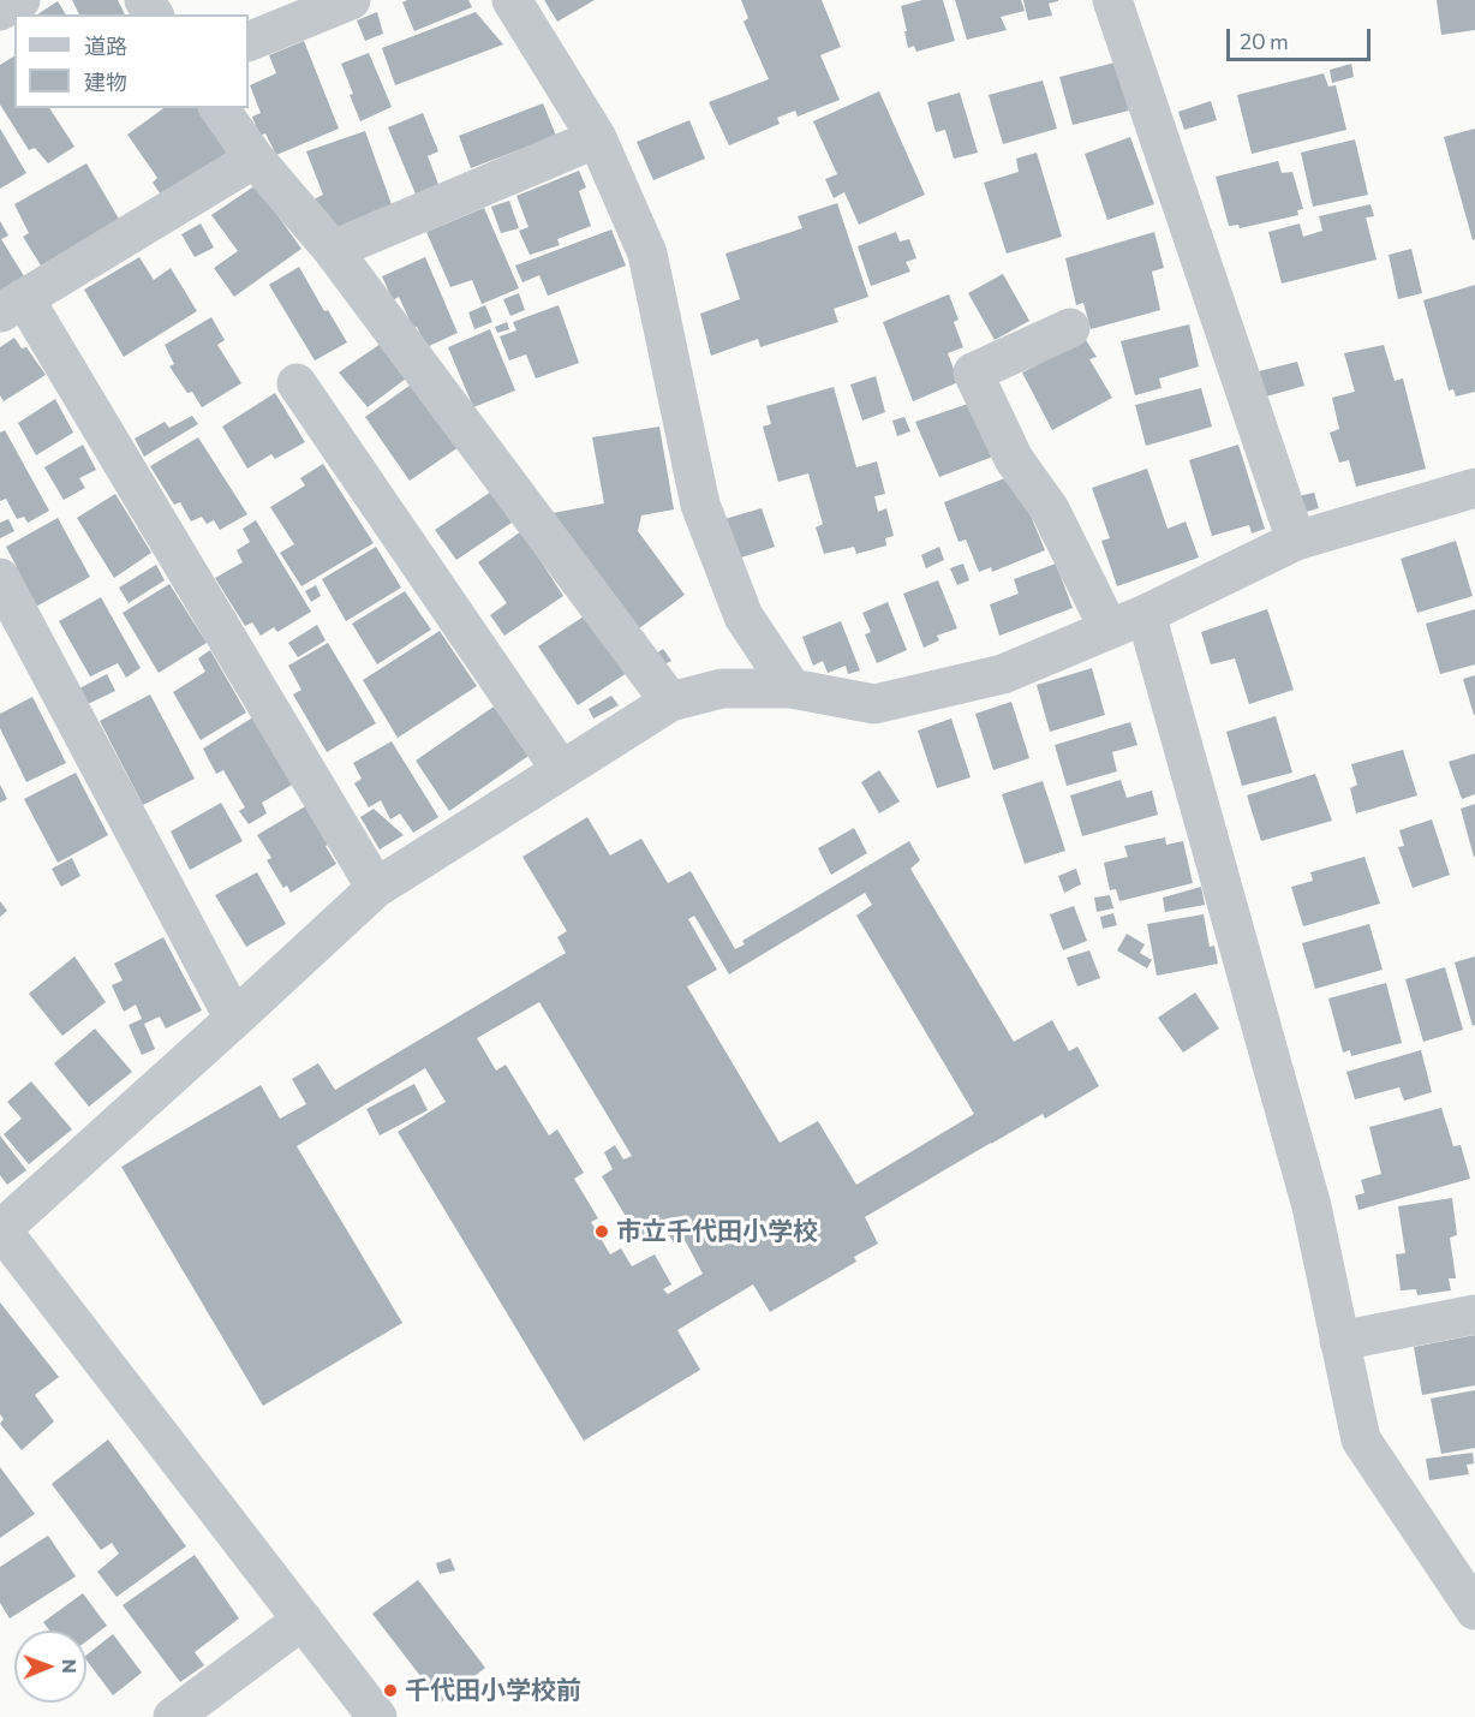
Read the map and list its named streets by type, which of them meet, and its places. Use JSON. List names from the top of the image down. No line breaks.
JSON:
{"places":["市立千代田小学校","千代田小学校前"],"legend":["道路","建物"],"scale_bar":"20 m","north":"right"}
